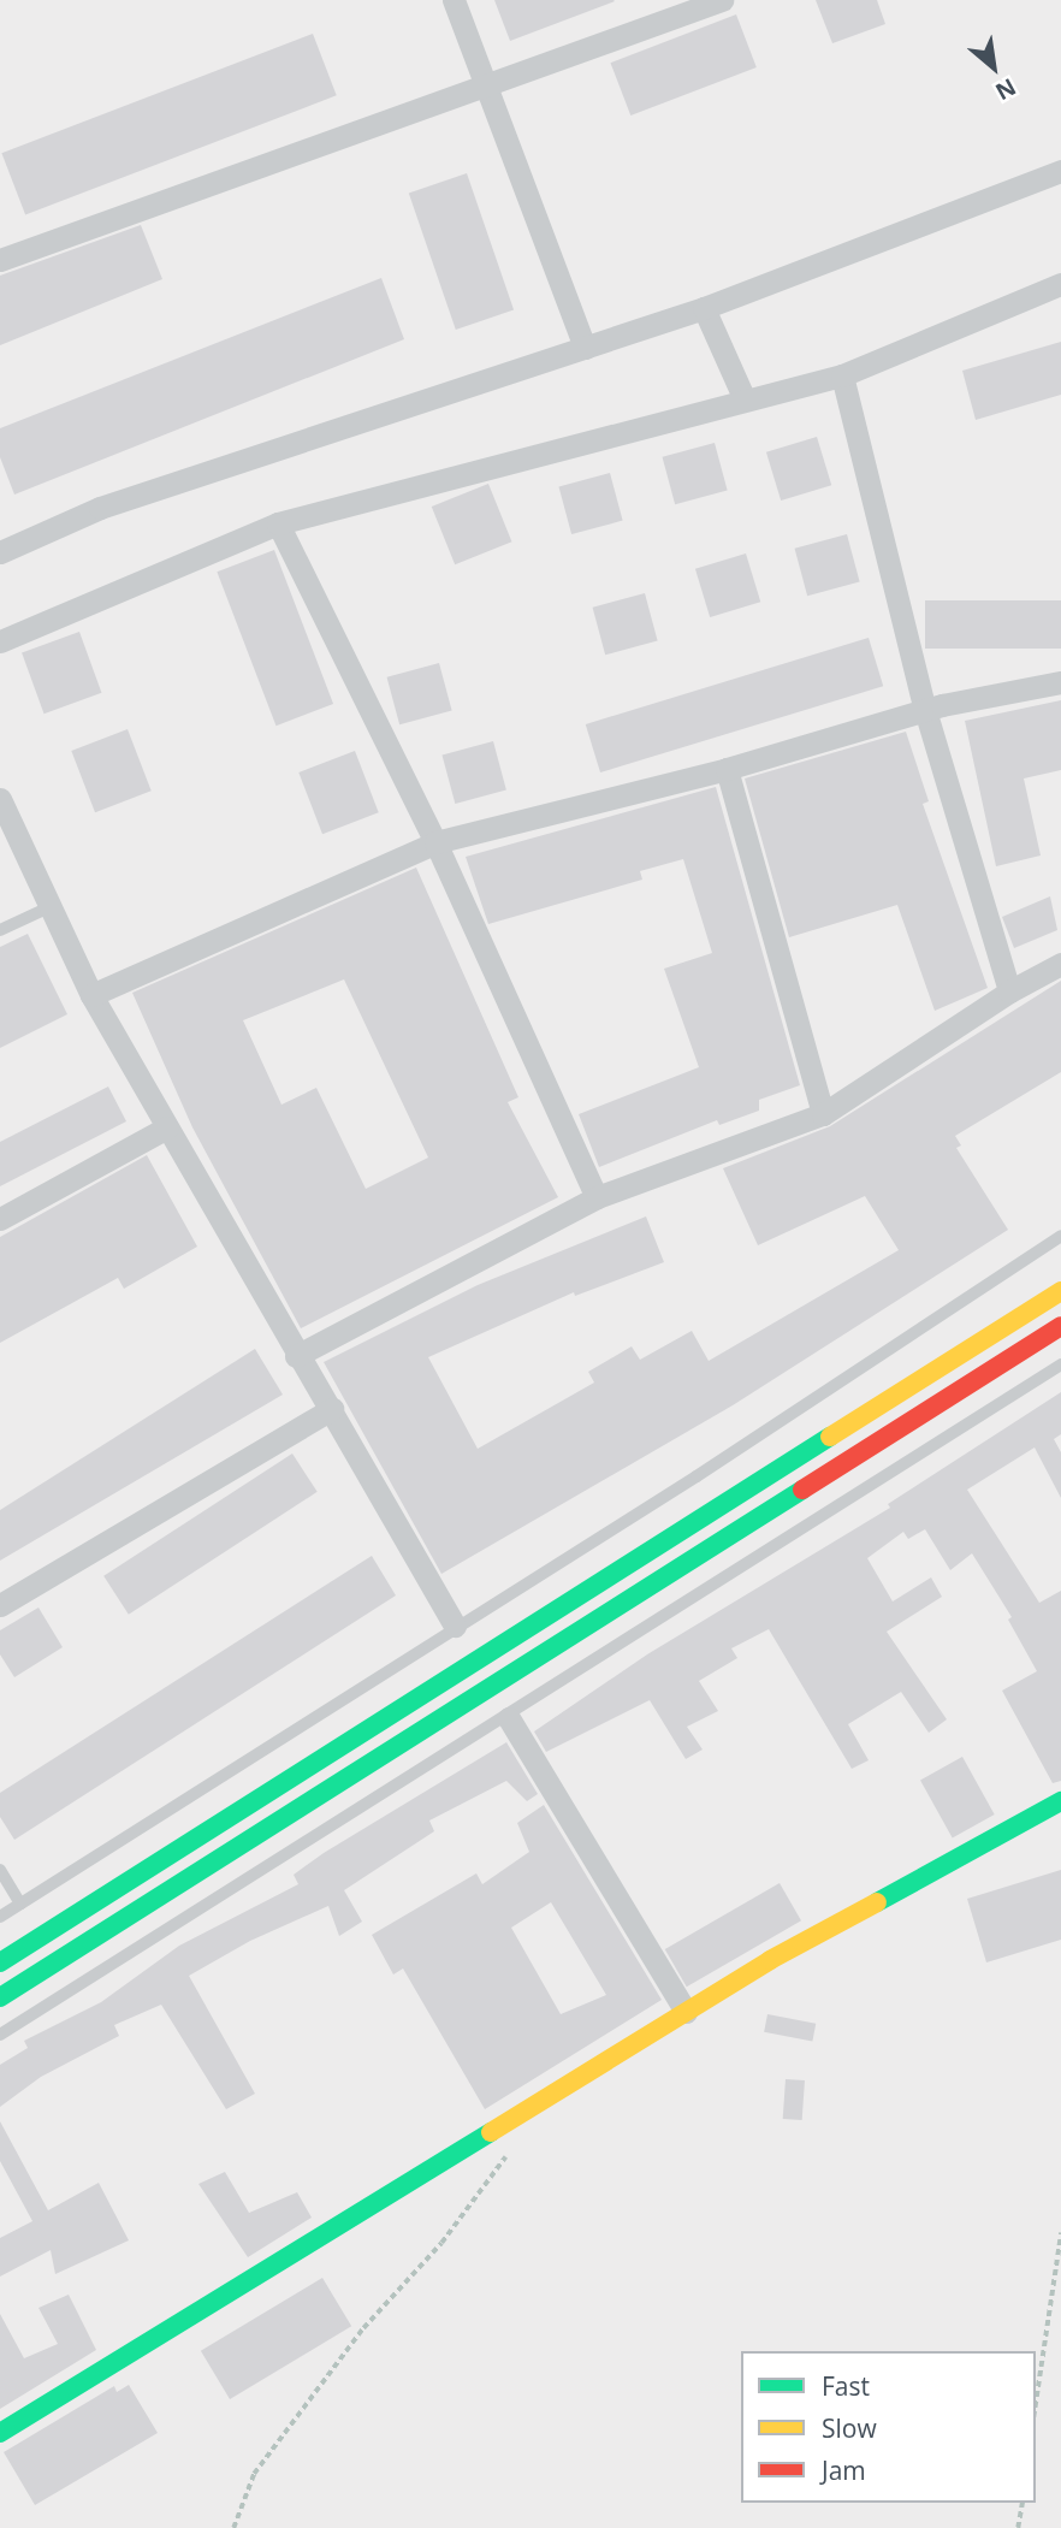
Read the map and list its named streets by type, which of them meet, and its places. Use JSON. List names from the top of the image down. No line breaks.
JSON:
{"legend":["Fast","Slow","Jam"],"north":"bottom right"}
